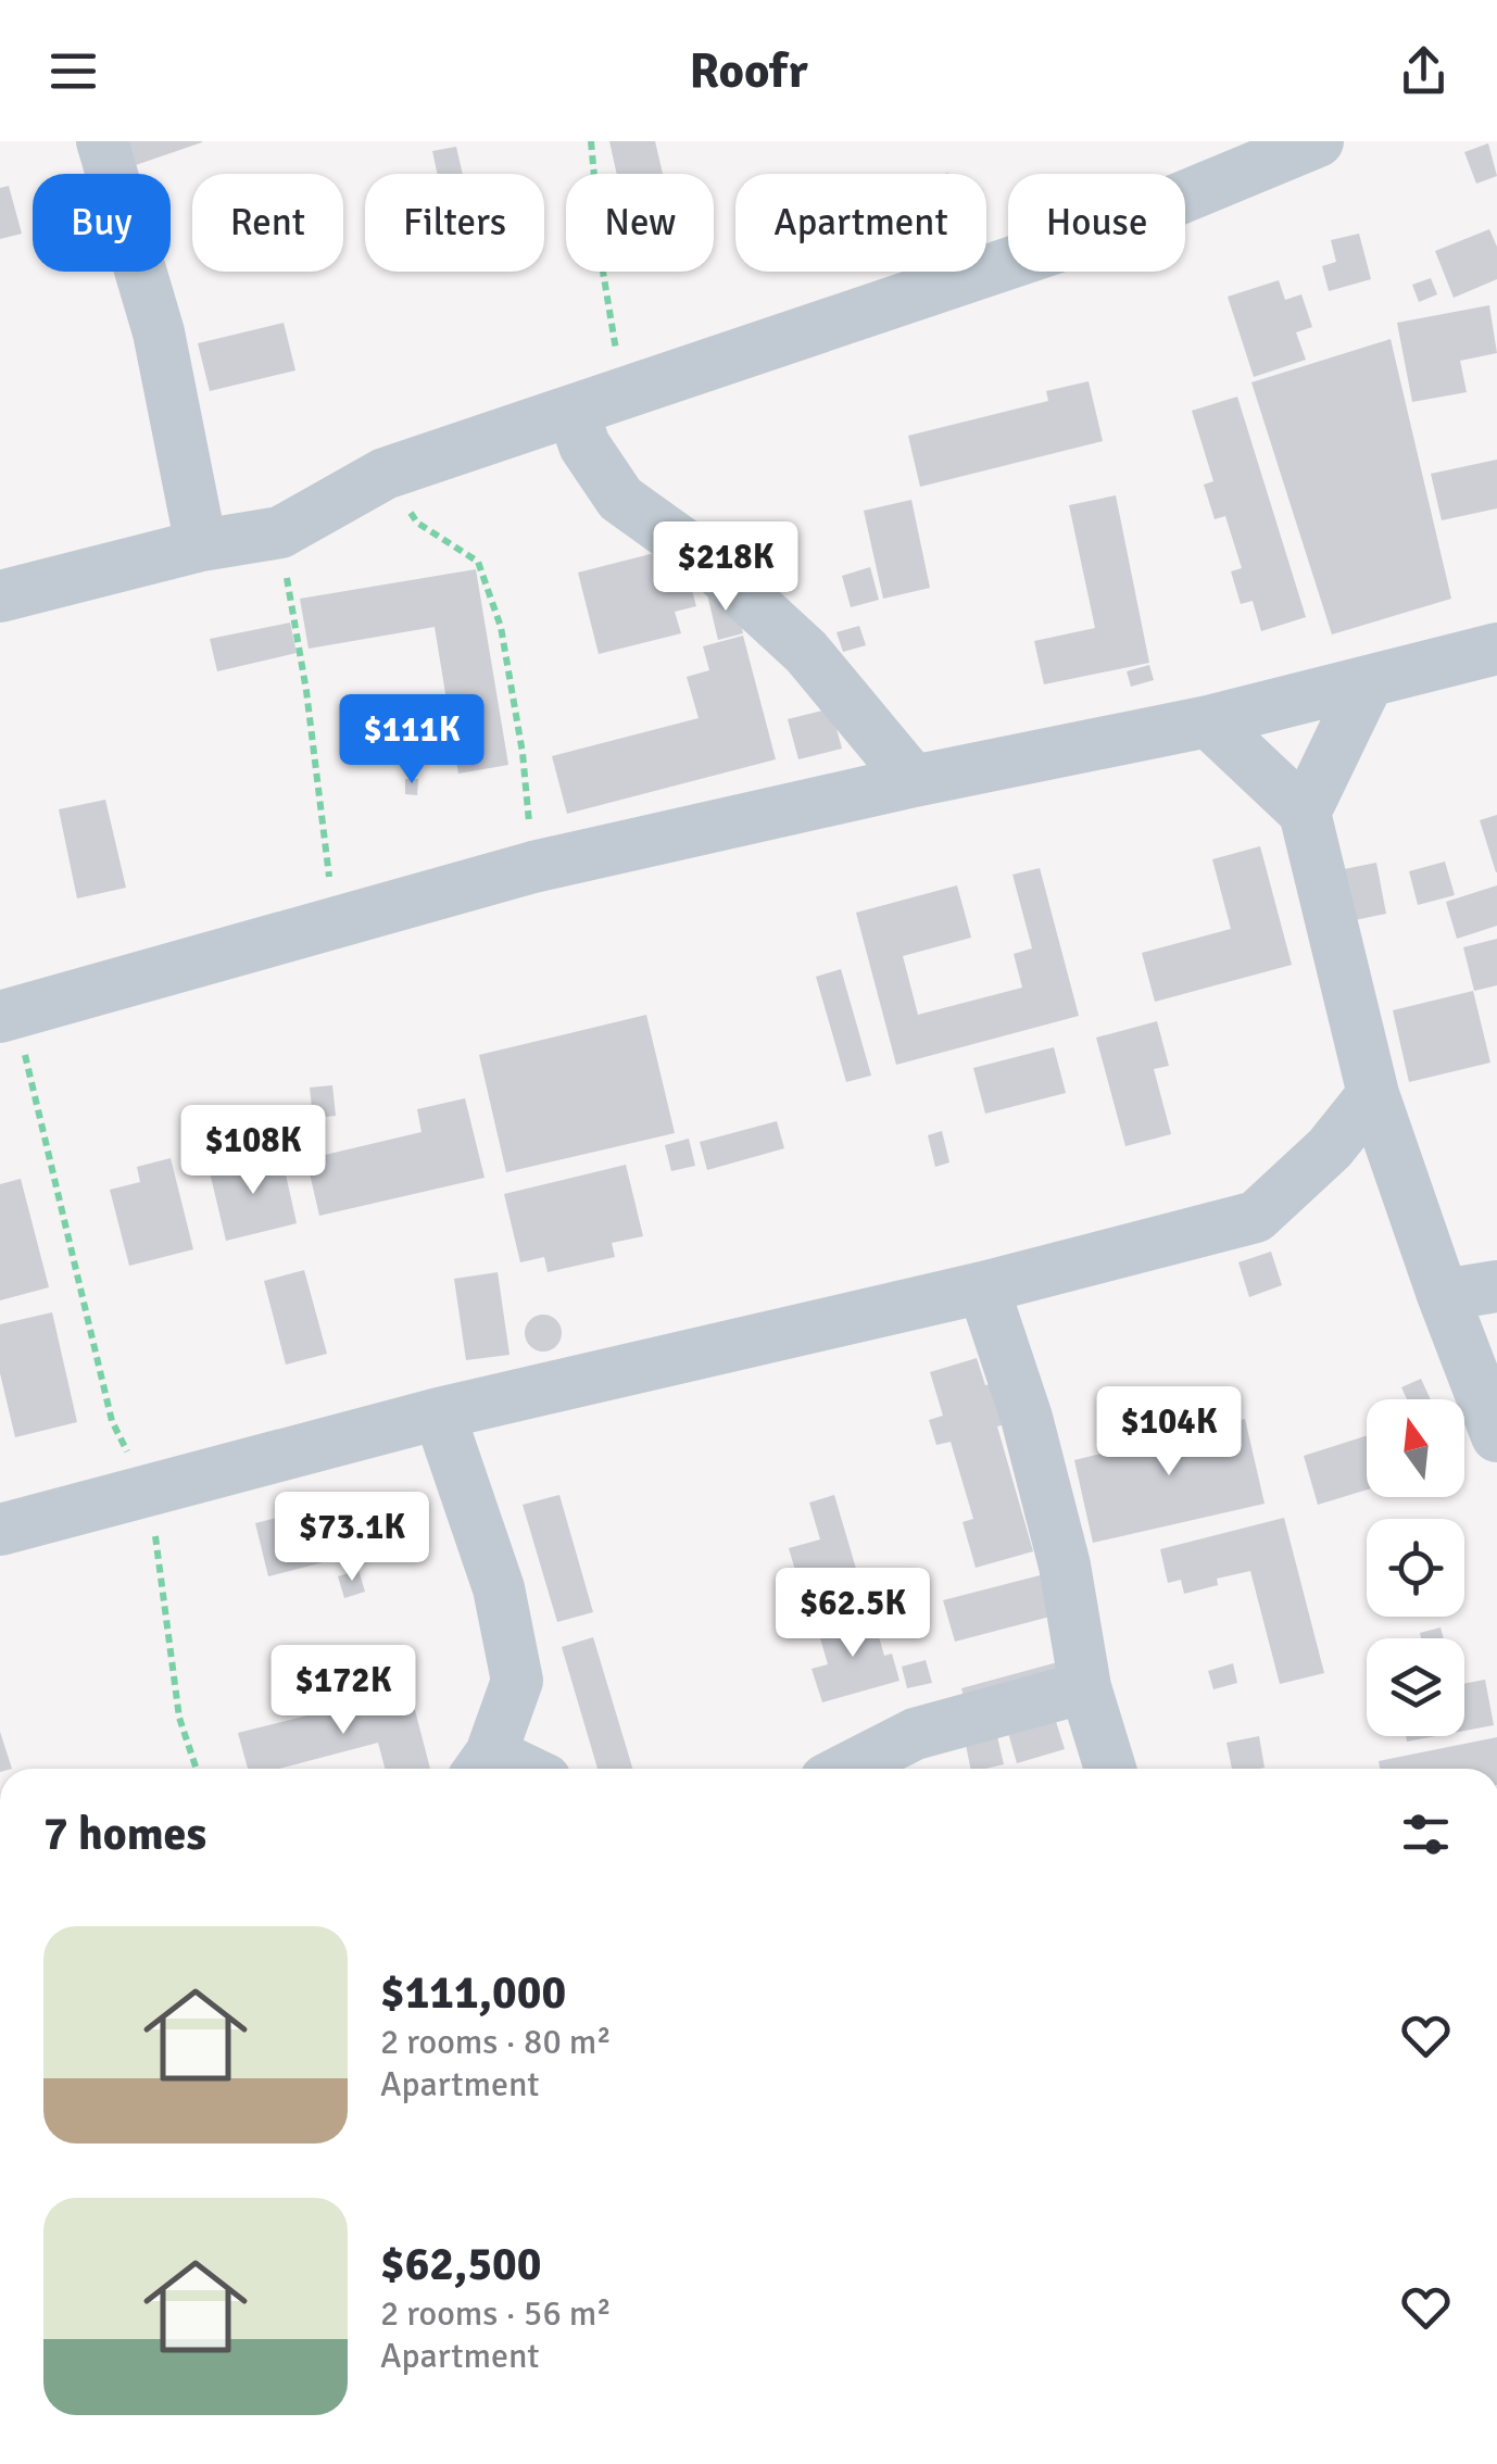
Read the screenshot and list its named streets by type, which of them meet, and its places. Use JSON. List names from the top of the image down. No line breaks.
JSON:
{"north":"top","page":{"header":"Roofr","chip":["Buy","Rent","Filters","New","Apartment","House"],"price":["$218K","$111K","$108K","$104K","$73.1K","$62.5K","$172K"],"heading":"7 homes","list":[{"name":"$111,000","note":"2 rooms · 80 m² · Apartment"},{"name":"$62,500","note":"2 rooms · 56 m² · Apartment"}]}}
